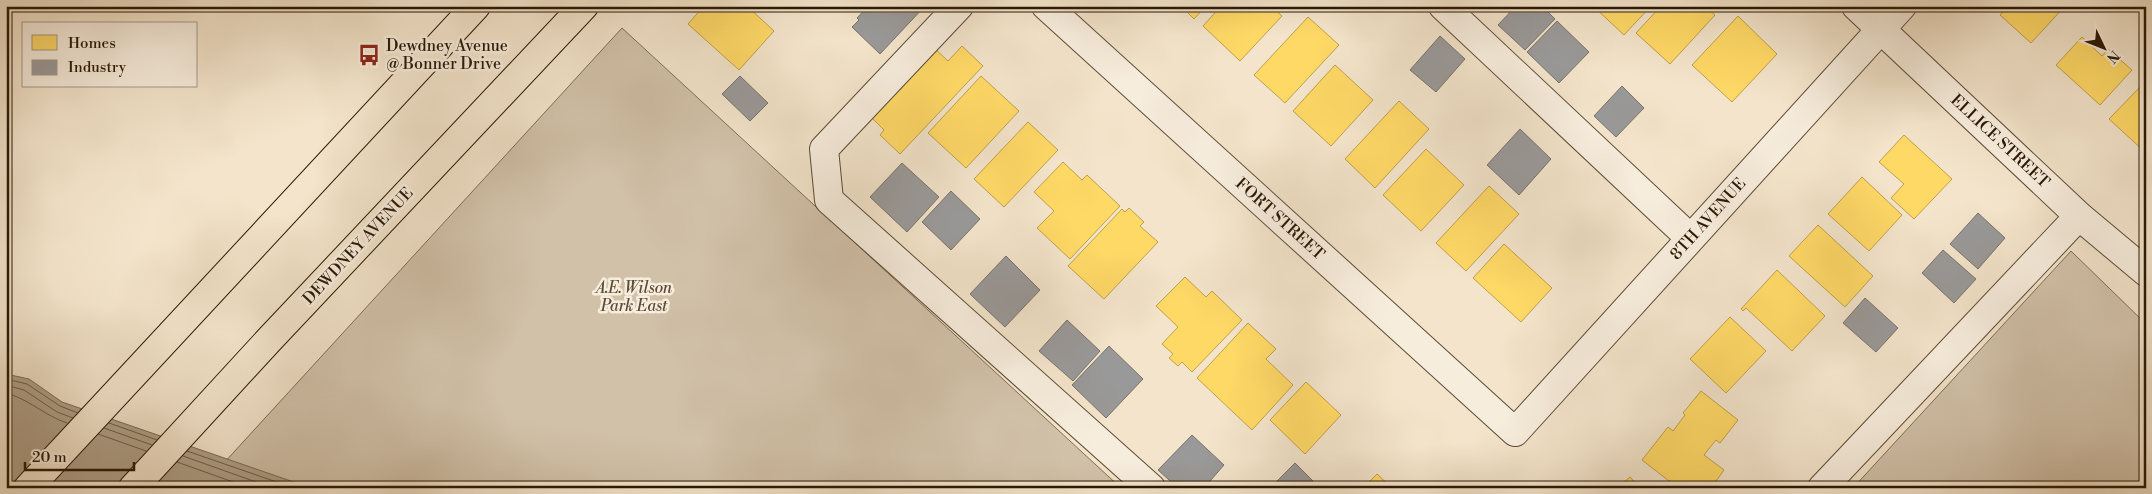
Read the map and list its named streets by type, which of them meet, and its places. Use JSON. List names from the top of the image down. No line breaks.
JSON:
{"streets":{"main road":["DEWDNEY AVENUE"],"street":["ELLICE STREET","FORT STREET","8TH AVENUE"]},"crossings":[["ELLICE STREET","8TH AVENUE"],["FORT STREET","8TH AVENUE"]],"parks":["A.E. Wilson Park East"],"places":{"bus stop":["Dewdney Avenue @ Bonner Drive"]},"legend":["Homes","Industry"],"scale_bar":"20 m","north":"bottom right"}
